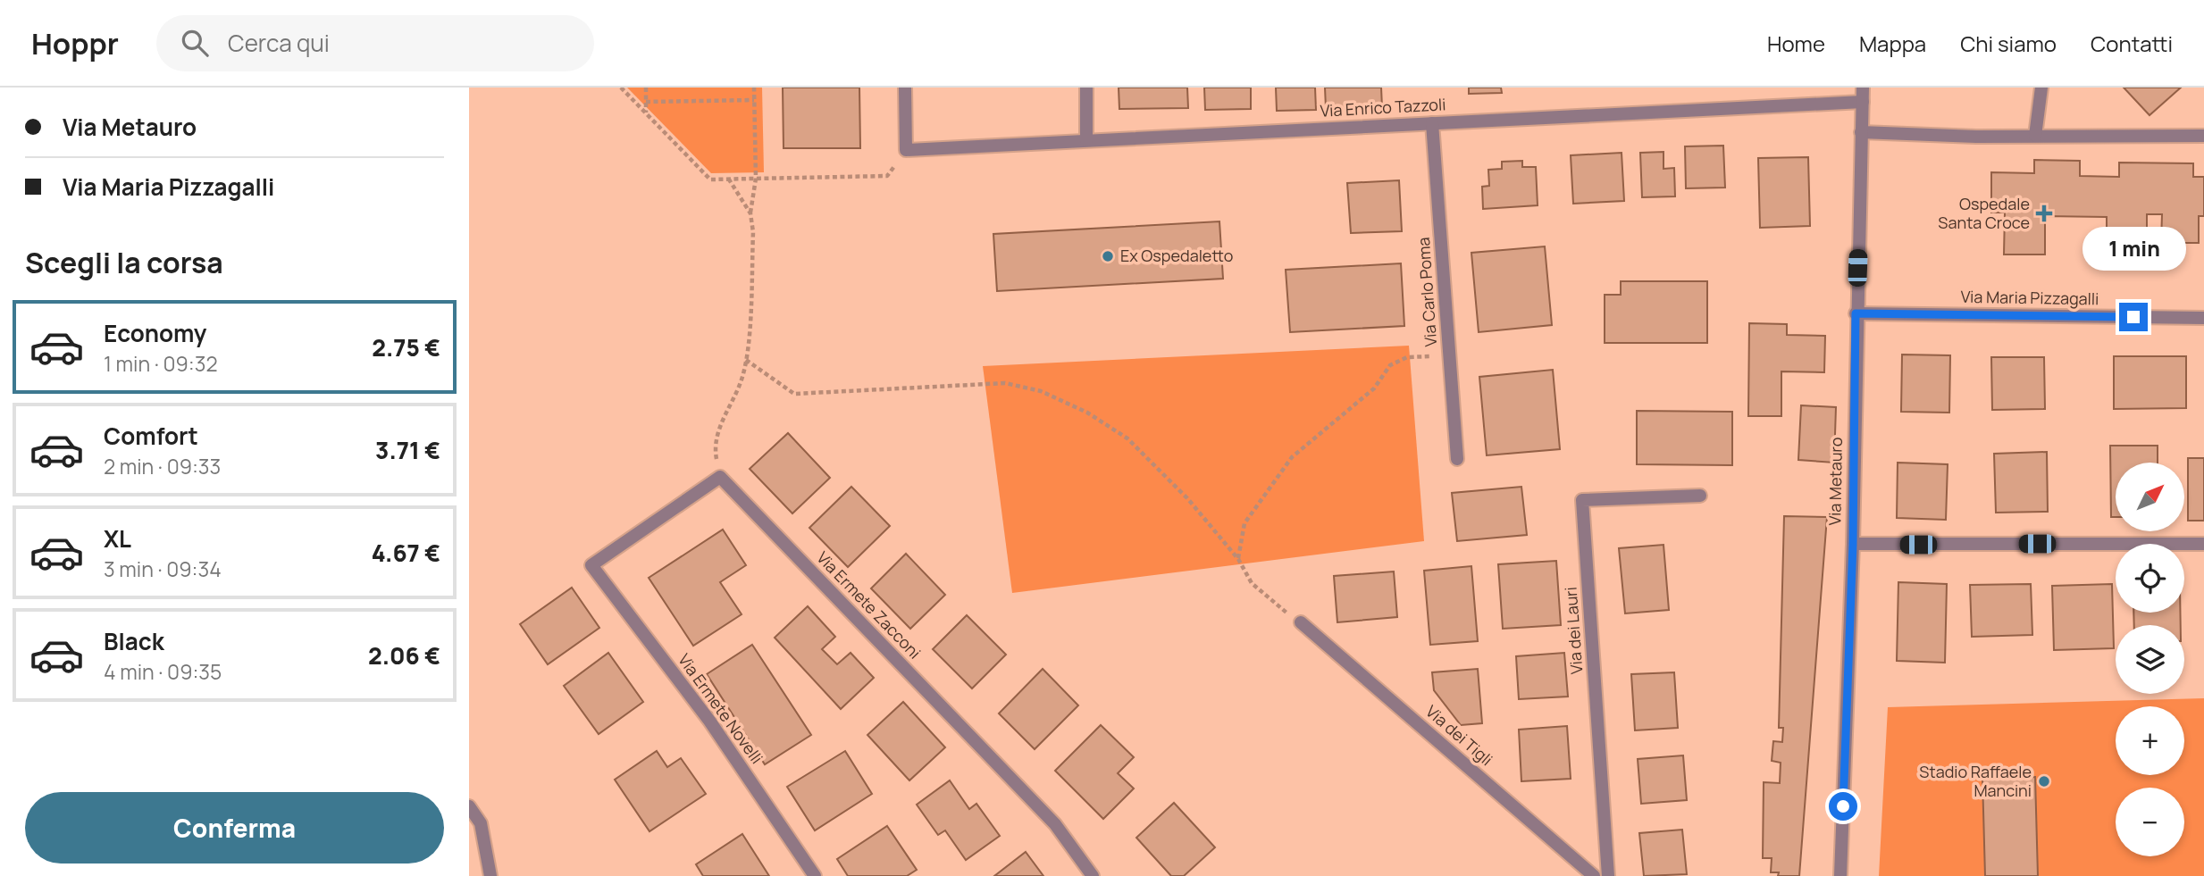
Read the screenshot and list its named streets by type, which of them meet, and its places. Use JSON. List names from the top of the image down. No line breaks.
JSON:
{"streets":{"street":["Via Enrico Tazzoli","Via Carlo Poma","Via Maria Pizzagalli","Via Metauro","Via Ermete Zacconi","Via dei Lauri","Via Ermete Novelli","Via dei Tigli"]},"crossings":[["Via Enrico Tazzoli","Via Carlo Poma"],["Via Enrico Tazzoli","Via Metauro"],["Via Maria Pizzagalli","Via Metauro"],["Via Ermete Zacconi","Via Ermete Novelli"]],"places":{"health":["Ospedale Santa Croce"],"other":["Ex Ospedaletto","Stadio Raffaele Mancini"]},"north":"top right","page":{"header":"Hoppr","search":"Cerca qui","nav":["Home","Mappa","Chi siamo","Contatti"],"banner":["Via Metauro","Via Maria Pizzagalli"],"heading":"Scegli la corsa","bubble":"1 min","list":[{"name":"Economy","note":"1 min · 09:32","value":"2.75 €"},{"name":"Comfort","note":"2 min · 09:33","value":"3.71 €"},{"name":"XL","note":"3 min · 09:34","value":"4.67 €"},{"name":"Black","note":"4 min · 09:35","value":"2.06 €"}],"map_buttons":["+","−"],"buttons":"Conferma"}}
